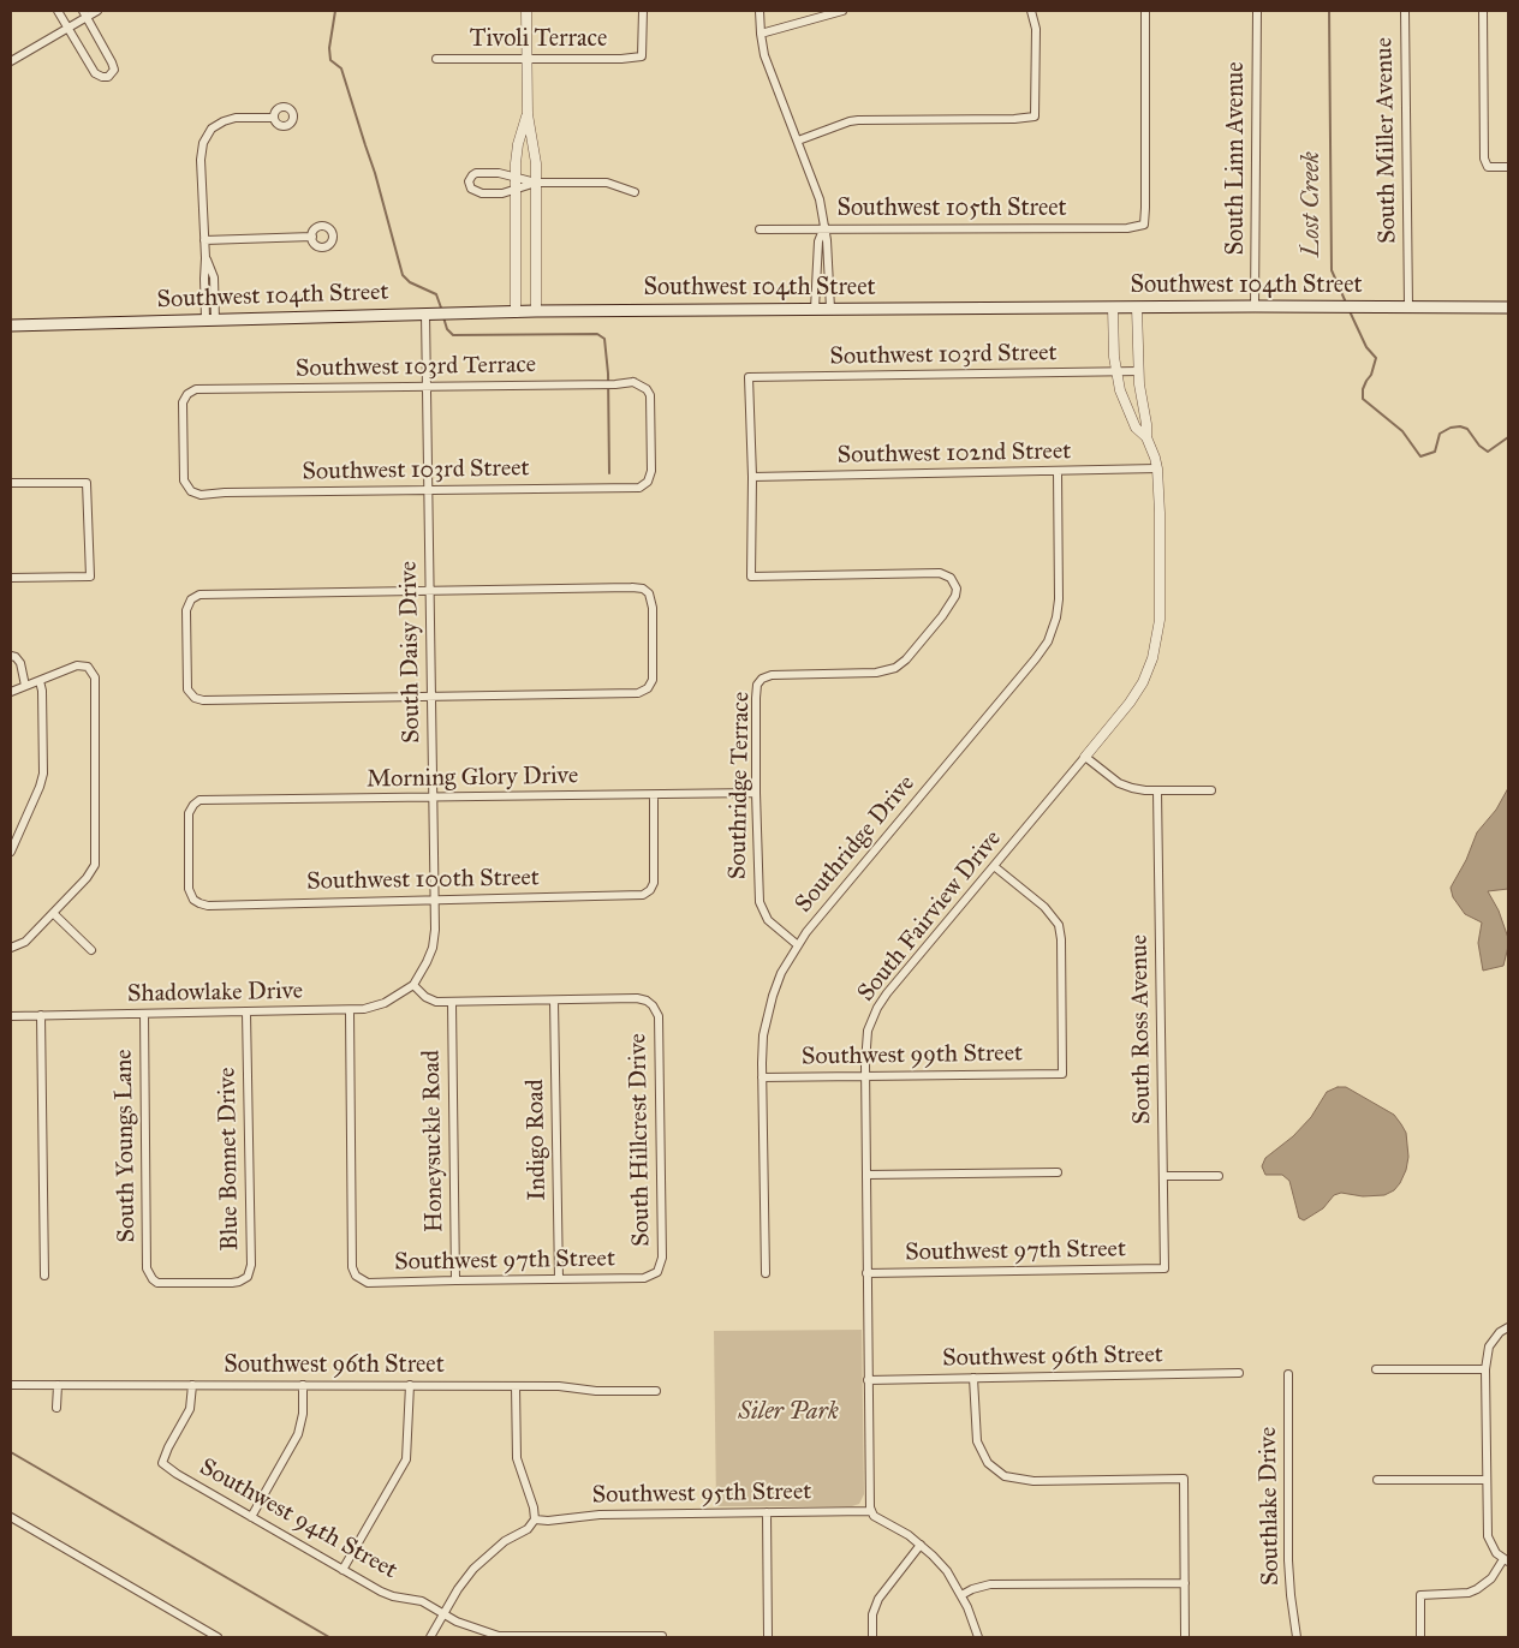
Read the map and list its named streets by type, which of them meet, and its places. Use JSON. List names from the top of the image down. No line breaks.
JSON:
{"streets":{"main road":["Southwest 104th Street"],"street":["Tivoli Terrace","South Miller Avenue","South Linn Avenue","Southwest 105th Street","Southwest 103rd Street","Southwest 103rd Terrace","Southwest 102nd Street","South Daisy Drive","Morning Glory Drive","Southridge Terrace","Southridge Drive","Southwest 100th Street","South Fairview Drive","Shadowlake Drive","South Ross Avenue","Southwest 99th Street","Indigo Road","South Hillcrest Drive","Honeysuckle Road","South Youngs Lane","Blue Bonnet Drive","Southwest 97th Street","Southwest 96th Street","Southwest 95th Street","Southlake Drive","Southwest 94th Street"]},"crossings":[["South Miller Avenue","Southwest 104th Street"],["South Linn Avenue","Southwest 104th Street"],["Southwest 104th Street","South Daisy Drive"],["Southwest 104th Street","South Fairview Drive"],["Southwest 103rd Street","Southwest 103rd Terrace"],["Southwest 103rd Street","Southwest 102nd Street"],["Southwest 103rd Street","South Daisy Drive"],["Southwest 103rd Street","Southridge Terrace"],["Southwest 103rd Street","South Fairview Drive"],["Southwest 103rd Terrace","South Daisy Drive"],["Southwest 102nd Street","Southridge Terrace"],["Southwest 102nd Street","Southridge Drive"],["Southwest 102nd Street","South Fairview Drive"],["South Daisy Drive","Morning Glory Drive"],["South Daisy Drive","Southwest 100th Street"],["South Daisy Drive","Shadowlake Drive"],["Morning Glory Drive","Southridge Terrace"],["Morning Glory Drive","Southwest 100th Street"],["Southridge Terrace","Southridge Drive"],["Southridge Drive","Southwest 99th Street"],["South Fairview Drive","Southwest 99th Street"],["South Fairview Drive","Southwest 97th Street"],["South Fairview Drive","Southwest 96th Street"],["South Fairview Drive","Southwest 95th Street"],["Shadowlake Drive","South Youngs Lane"],["Shadowlake Drive","Blue Bonnet Drive"],["Shadowlake Drive","Southwest 97th Street"],["South Ross Avenue","Southwest 97th Street"],["Indigo Road","South Hillcrest Drive"],["Indigo Road","Southwest 97th Street"],["South Hillcrest Drive","Southwest 97th Street"],["Honeysuckle Road","Southwest 97th Street"],["South Youngs Lane","Blue Bonnet Drive"],["Southwest 96th Street","Southwest 94th Street"]],"water":["Lost Creek"],"parks":["Siler Park"]}
